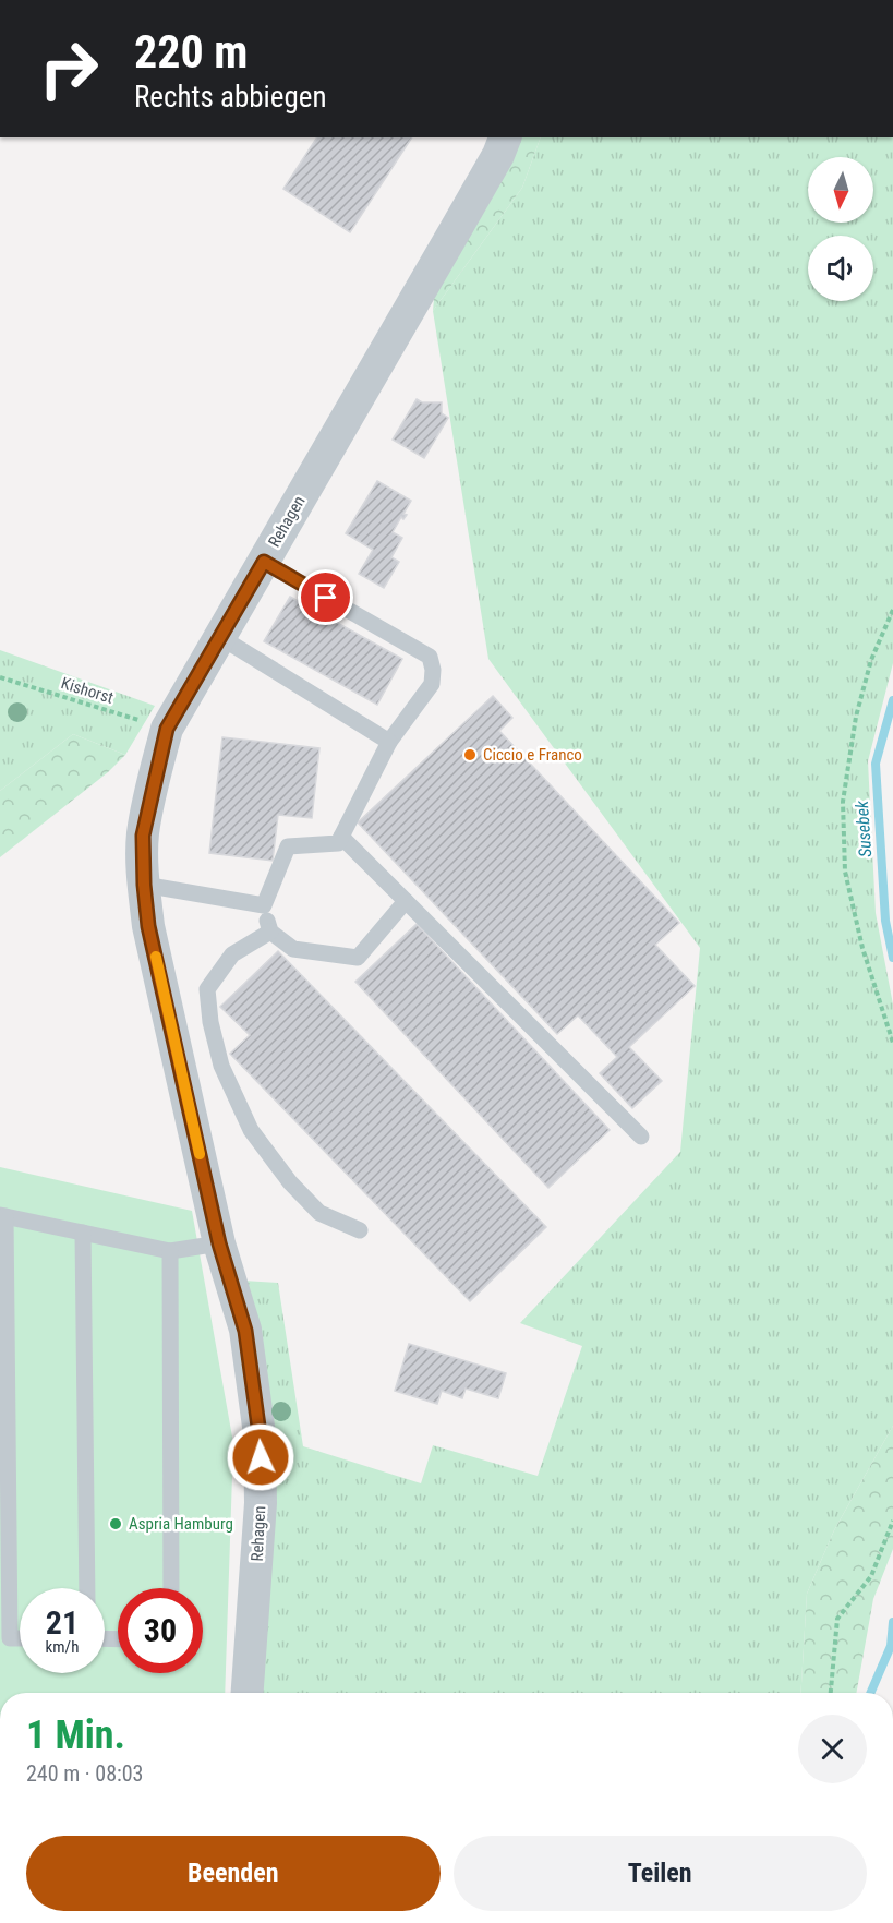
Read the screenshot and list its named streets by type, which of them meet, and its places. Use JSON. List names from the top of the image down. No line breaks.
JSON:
{"streets":{"street":["Rehagen"],"path":["Kishorst"]},"crossings":[["Rehagen","Kishorst"]],"water":["Susebek"],"places":["Ciccio e Franco","Aspria Hamburg"],"north":"bottom","page":{"turn":["220 m","Rechts abbiegen"],"speed":"21 km/h","limit":"30","heading":["1 Min.","240 m · 08:03"],"buttons":["Beenden","Teilen"]}}
